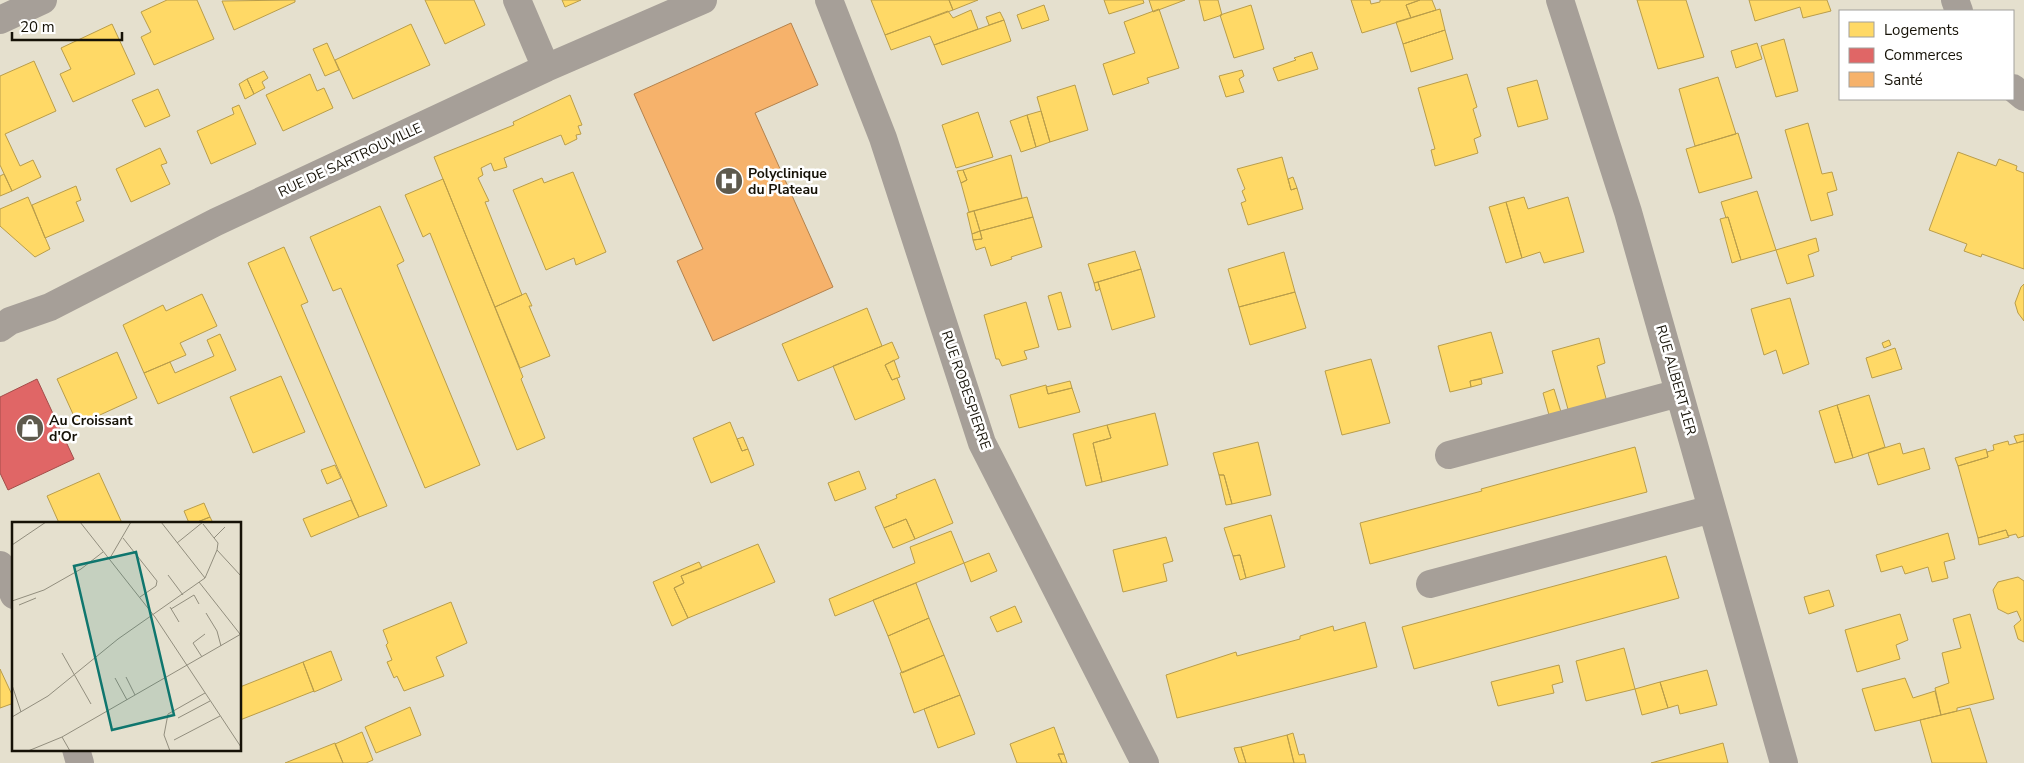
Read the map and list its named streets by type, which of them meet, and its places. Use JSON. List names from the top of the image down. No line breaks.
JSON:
{"streets":{"street":["RUE DE SARTROUVILLE","RUE ALBERT 1ER","RUE ROBESPIERRE"]},"places":{"hospital":["Polyclinique du Plateau"],"shop":["Au Croissant d'Or"]},"legend":["Logements","Commerces","Santé"],"scale_bar":"20 m"}
